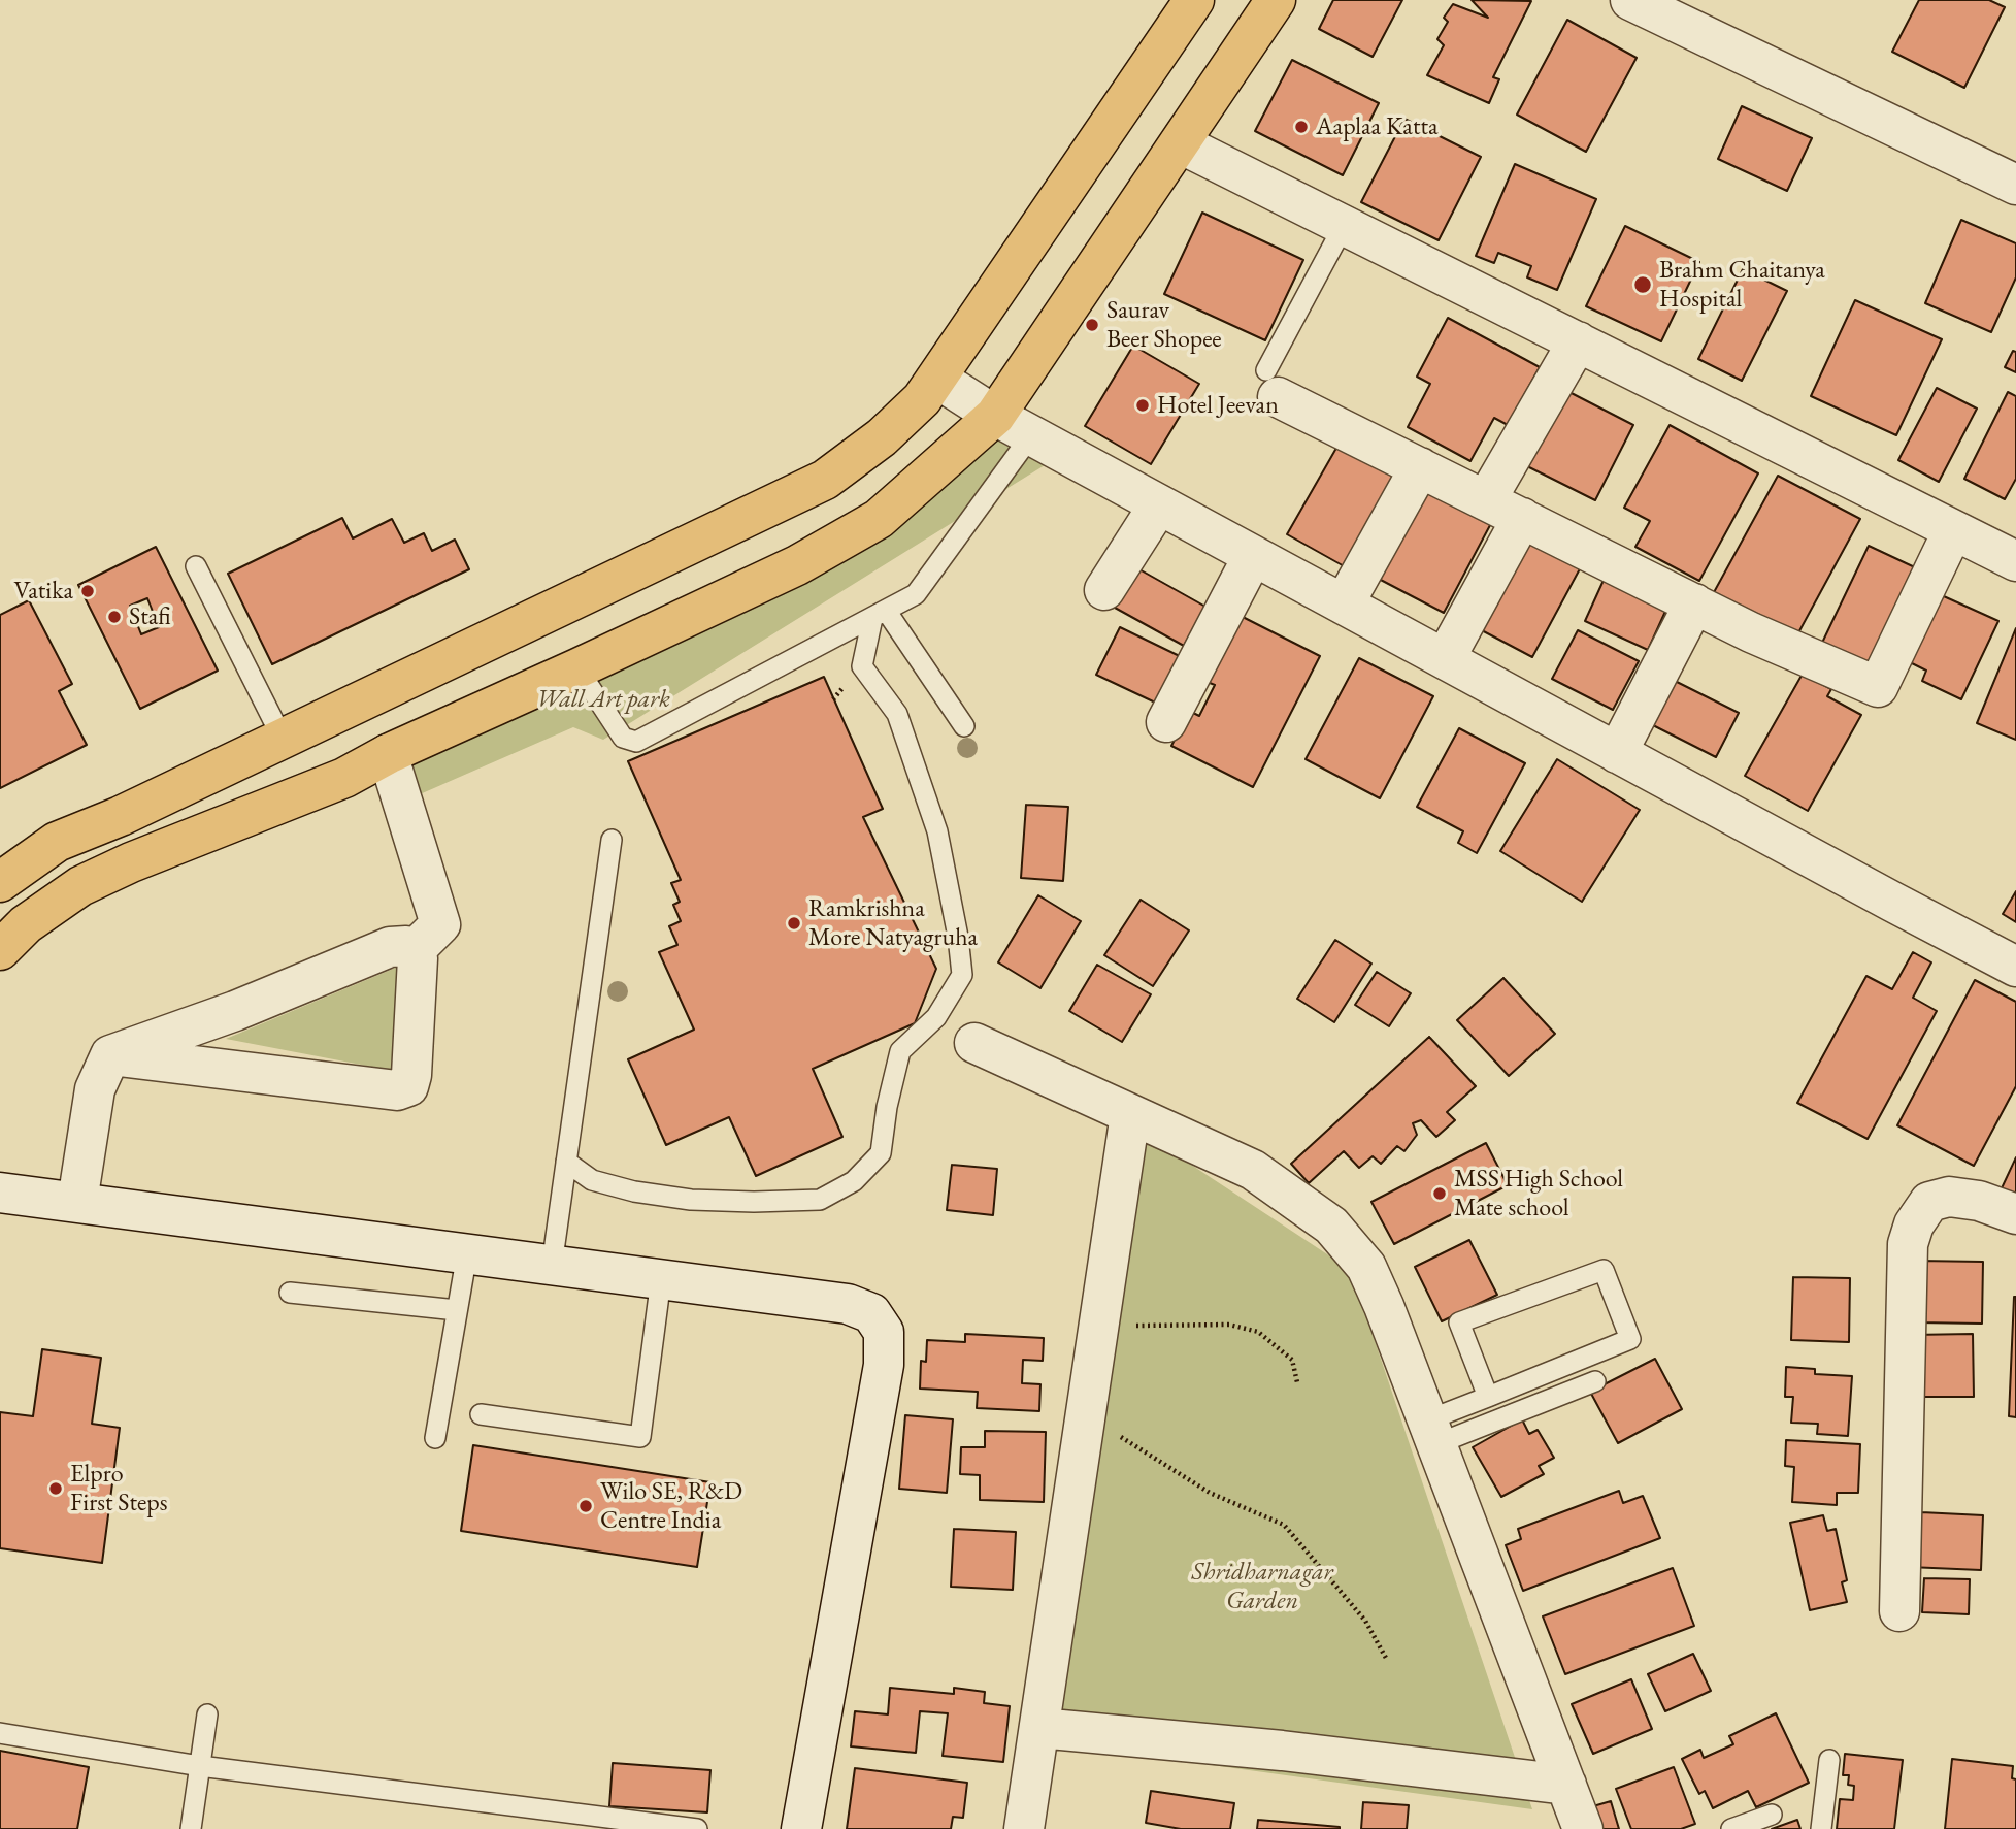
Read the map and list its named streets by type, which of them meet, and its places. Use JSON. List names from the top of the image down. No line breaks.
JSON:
{"parks":["Wall Art park","Shridharnagar Garden"],"places":["Aaplaa Katta","Brahm Chaitanya Hospital","Saurav Beer Shopee","Hotel Jeevan","Vatika","Stafi","Ramkrishna More Natyagruha","MSS High School Mate school","Elpro First Steps","Wilo SE, R&D Centre India"]}
